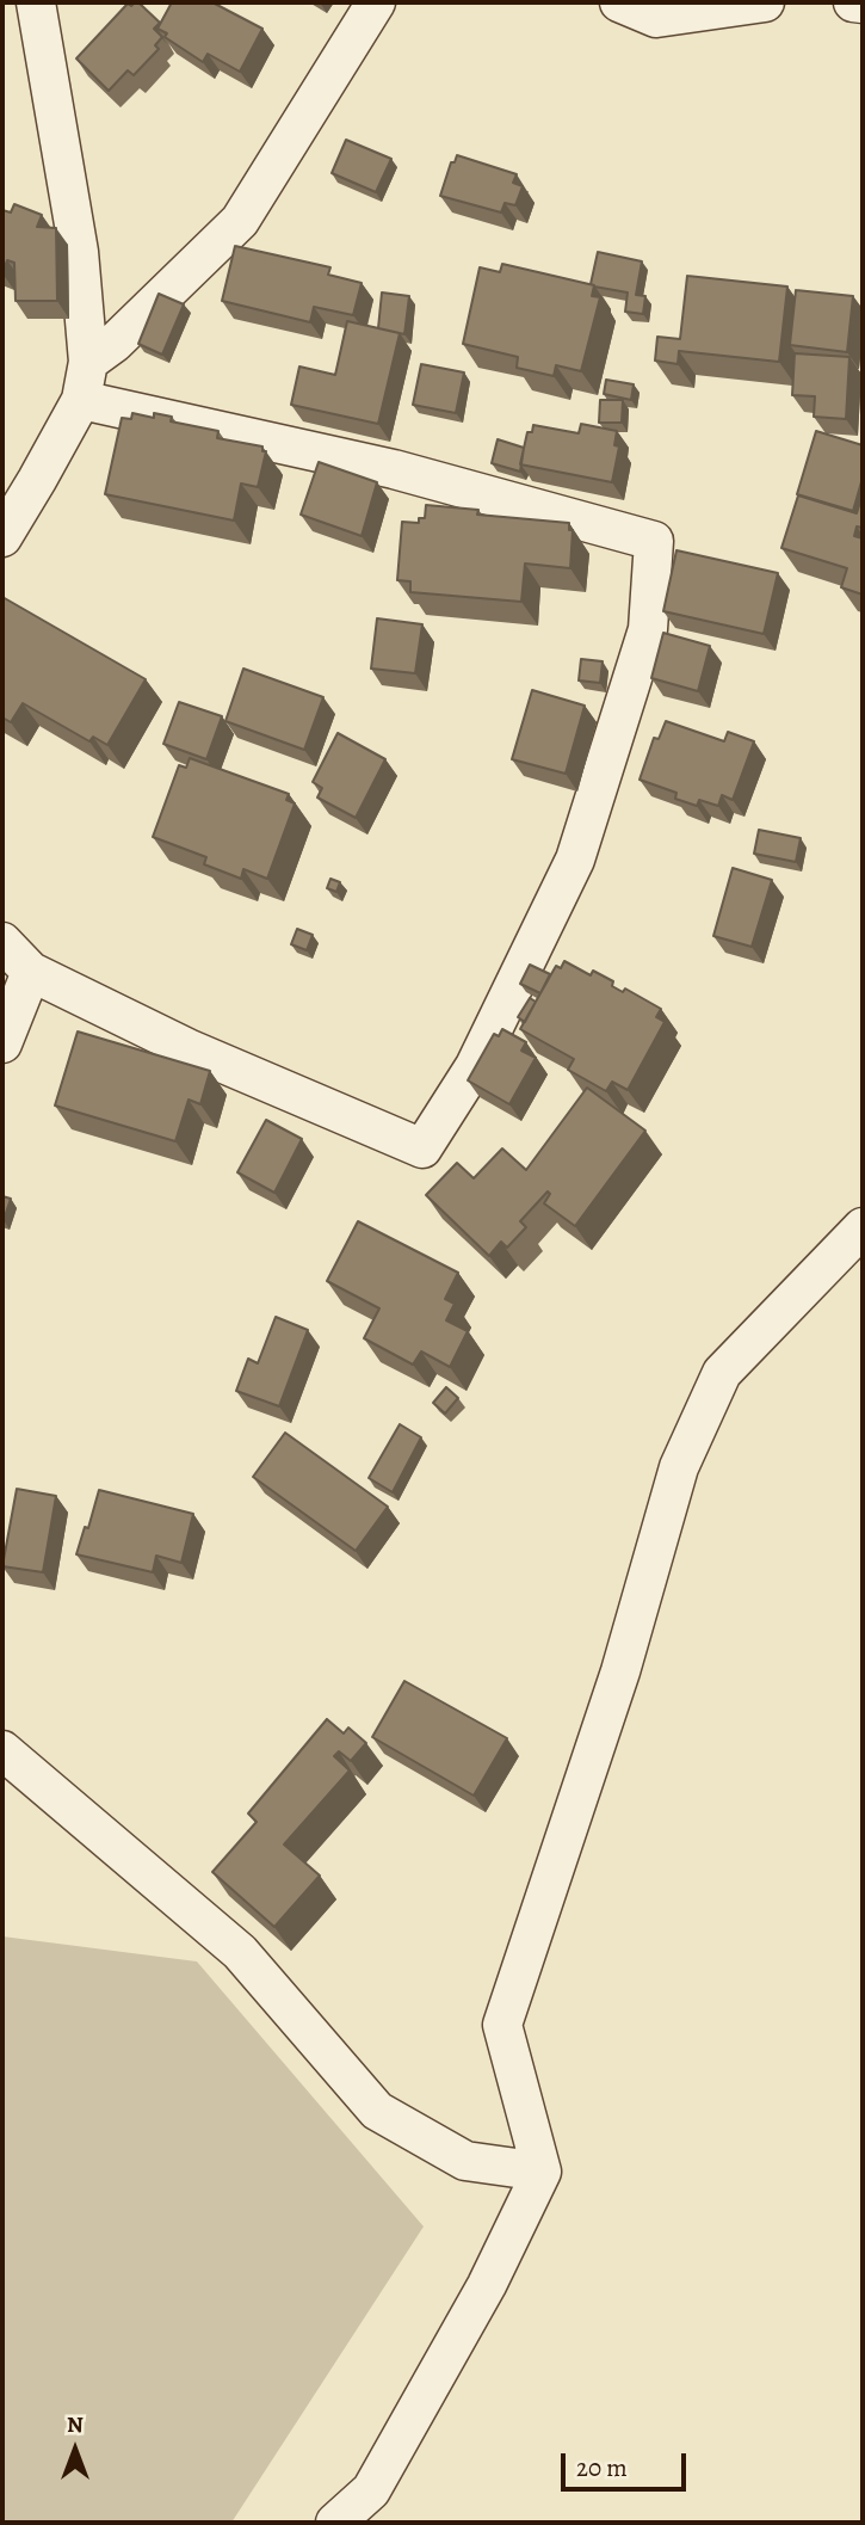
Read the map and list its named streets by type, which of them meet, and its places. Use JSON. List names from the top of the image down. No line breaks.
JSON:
{"scale_bar":"20 m","north":"top"}
